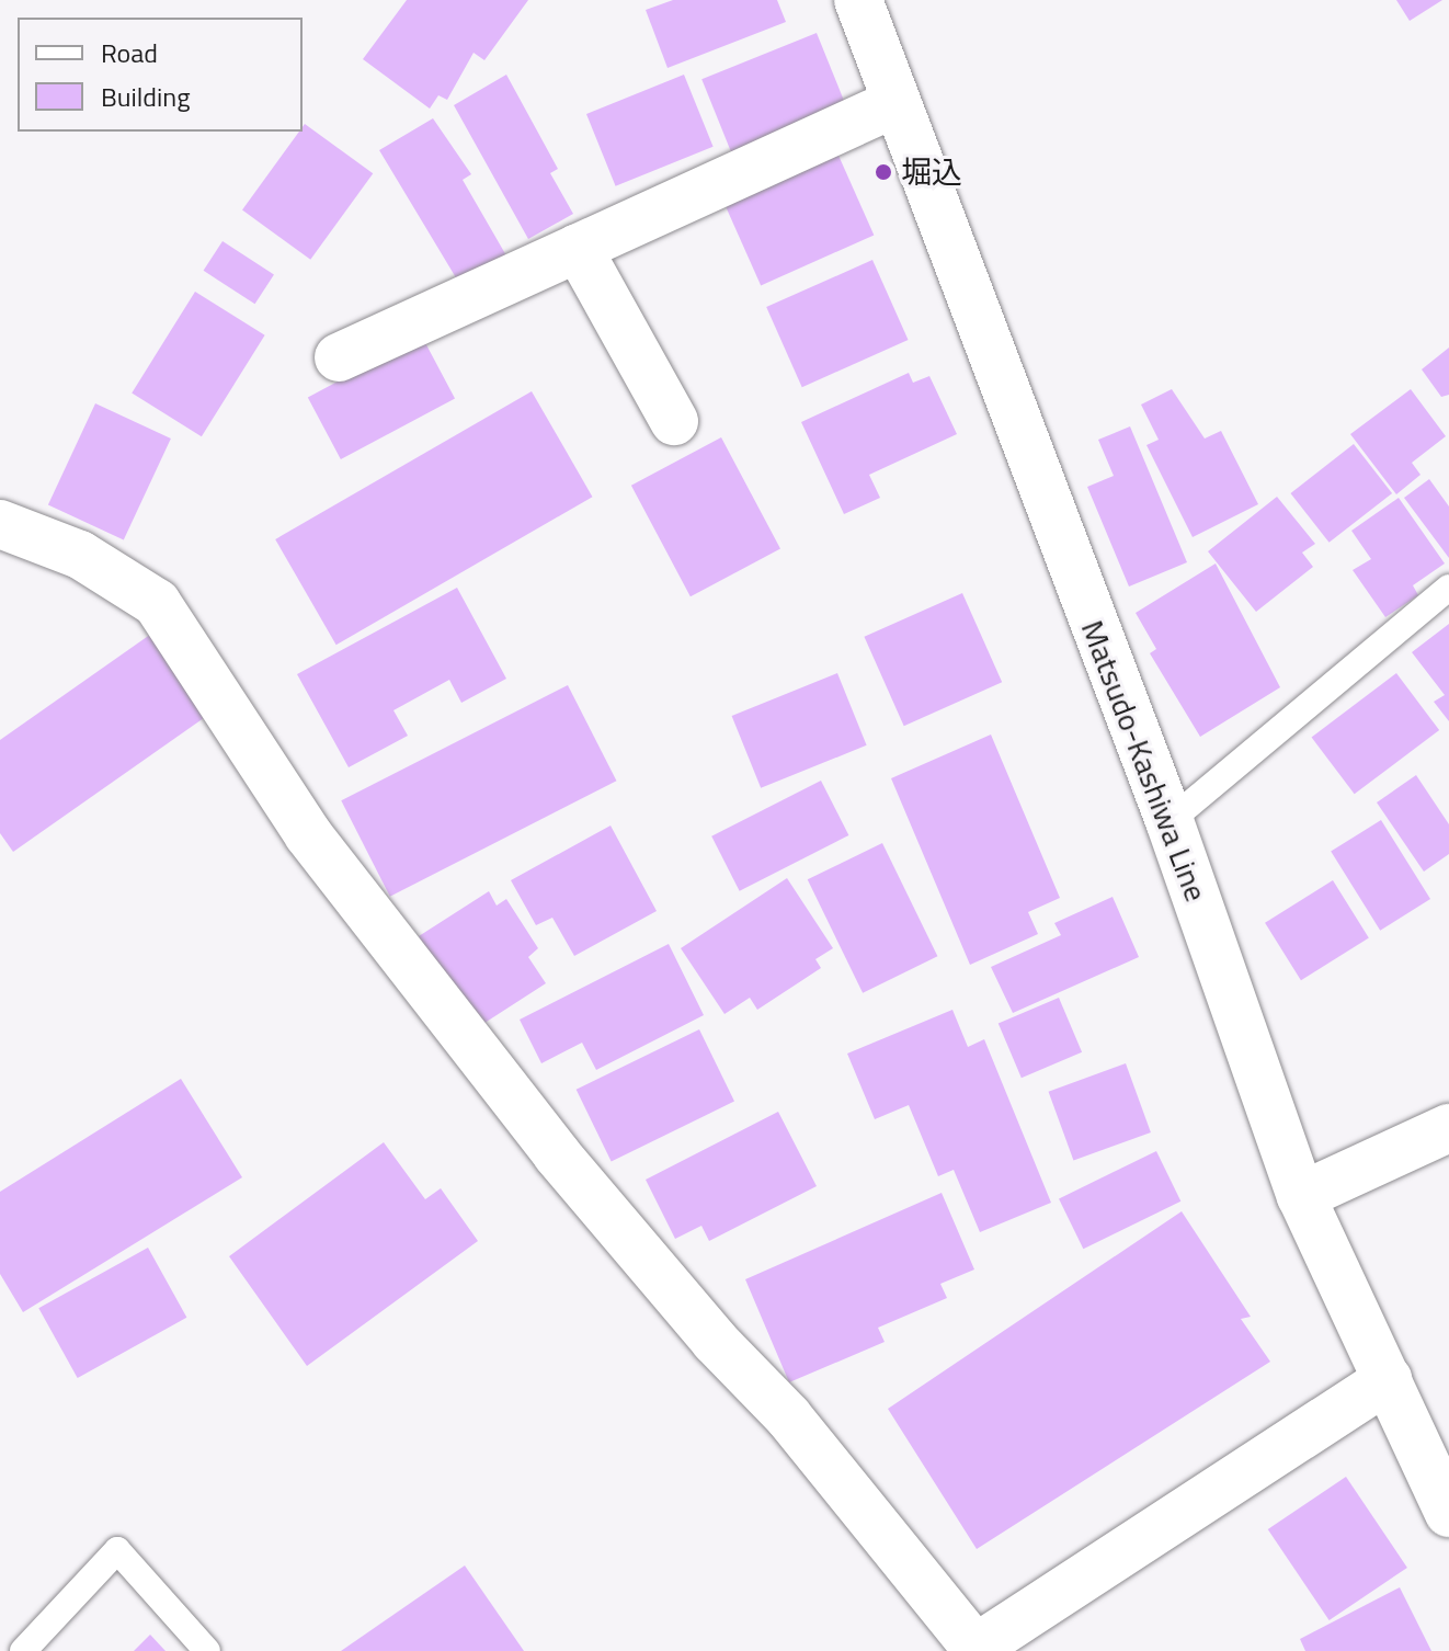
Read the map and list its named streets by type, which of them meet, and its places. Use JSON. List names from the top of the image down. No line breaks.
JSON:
{"streets":{"street":["Matsudo-Kashiwa Line"]},"places":["堀込"],"legend":["Road","Building"]}
